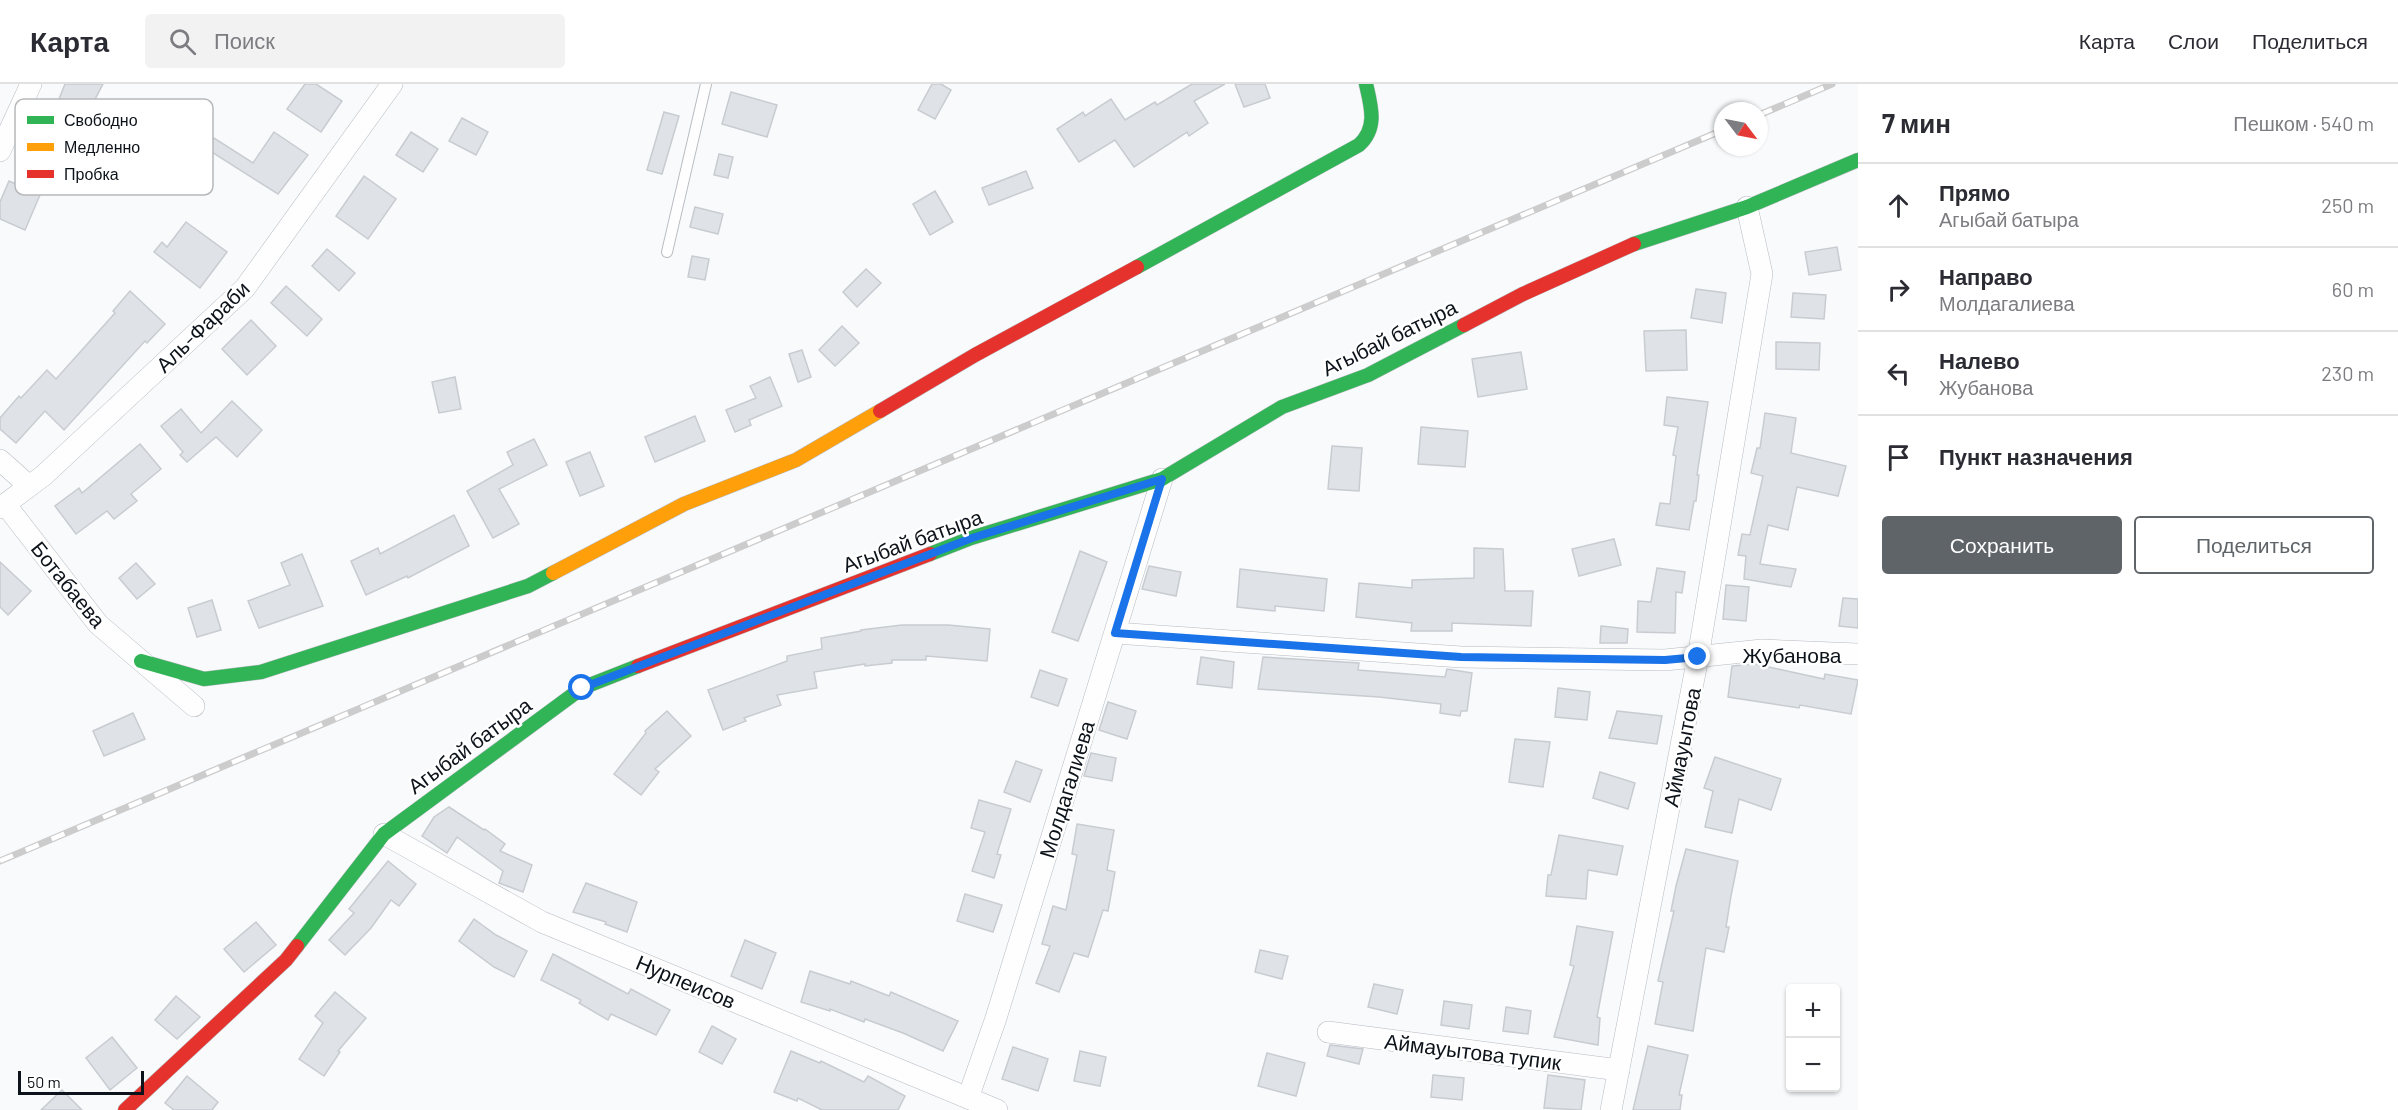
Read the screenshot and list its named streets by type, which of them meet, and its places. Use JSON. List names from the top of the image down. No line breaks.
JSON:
{"streets":{"street":["Аль-Фараби","Агыбай батыра","Ботабаева","Жубанова","Аймауытова","Молдагалиева","Нурпеисов","Аймауытова тупик"]},"crossings":[["Аль-Фараби","Ботабаева"],["Агыбай батыра","Аймауытова"],["Агыбай батыра","Молдагалиева"],["Агыбай батыра","Нурпеисов"],["Жубанова","Аймауытова"],["Жубанова","Молдагалиева"],["Аймауытова","Аймауытова тупик"],["Молдагалиева","Нурпеисов"]],"legend":["Свободно","Медленно","Пробка"],"scale_bar":"50 m","north":"bottom right","page":{"header":"Карта","search":"Поиск","nav":["Карта","Слои","Поделиться"],"heading":["7 мин","Пешком · 540 m"],"list":[["Прямо","Агыбай батыра","250 m"],["Направо","Молдагалиева","60 m"],["Налево","Жубанова","230 m"],"Пункт назначения"],"buttons":["Сохранить","Поделиться"],"map_buttons":["+","−"],"scale":"50 m"}}
